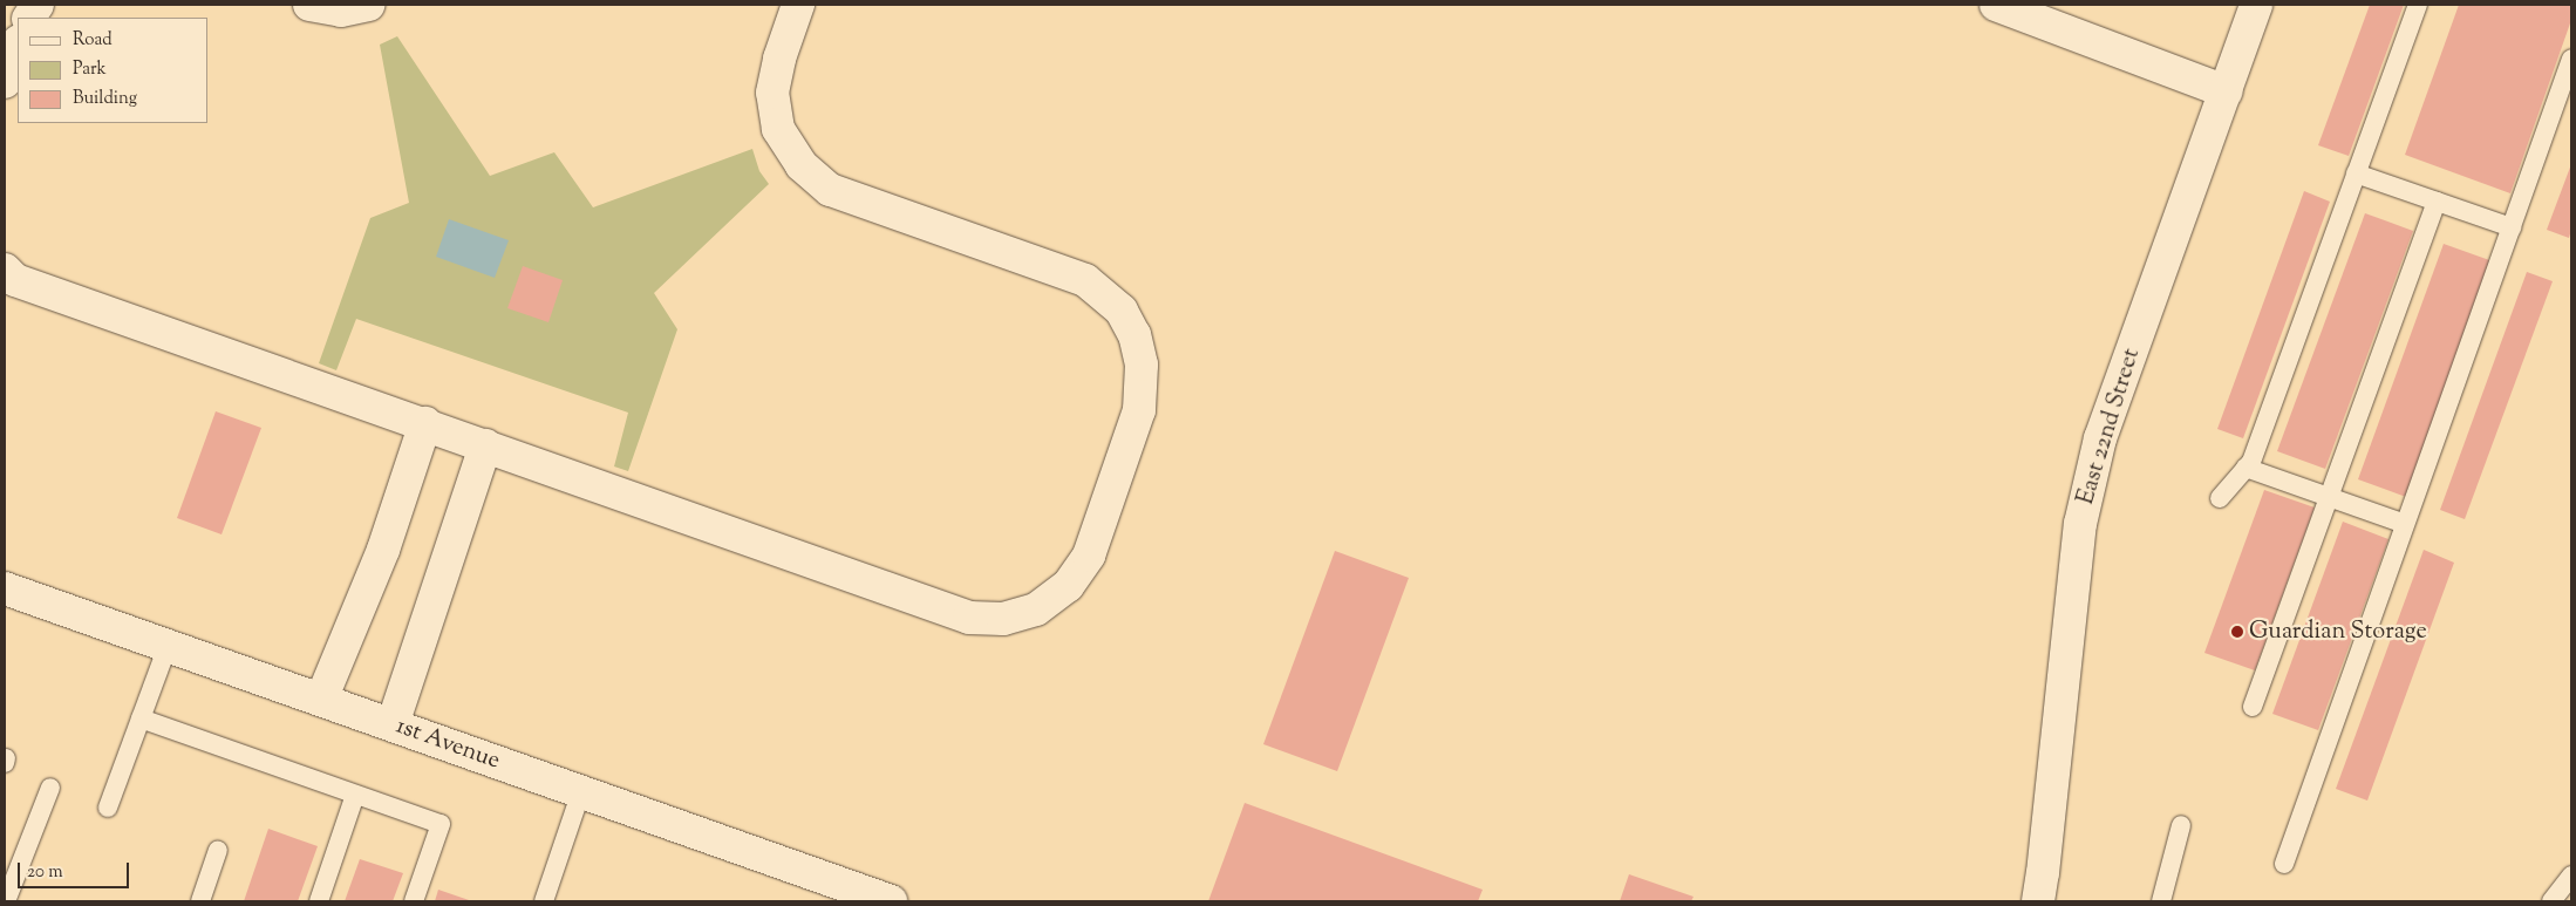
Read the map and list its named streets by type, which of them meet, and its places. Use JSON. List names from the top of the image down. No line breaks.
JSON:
{"streets":{"street":["East 22nd Street","1st Avenue"]},"places":["Guardian Storage"],"legend":["Road","Park","Building"],"scale_bar":"20 m"}
